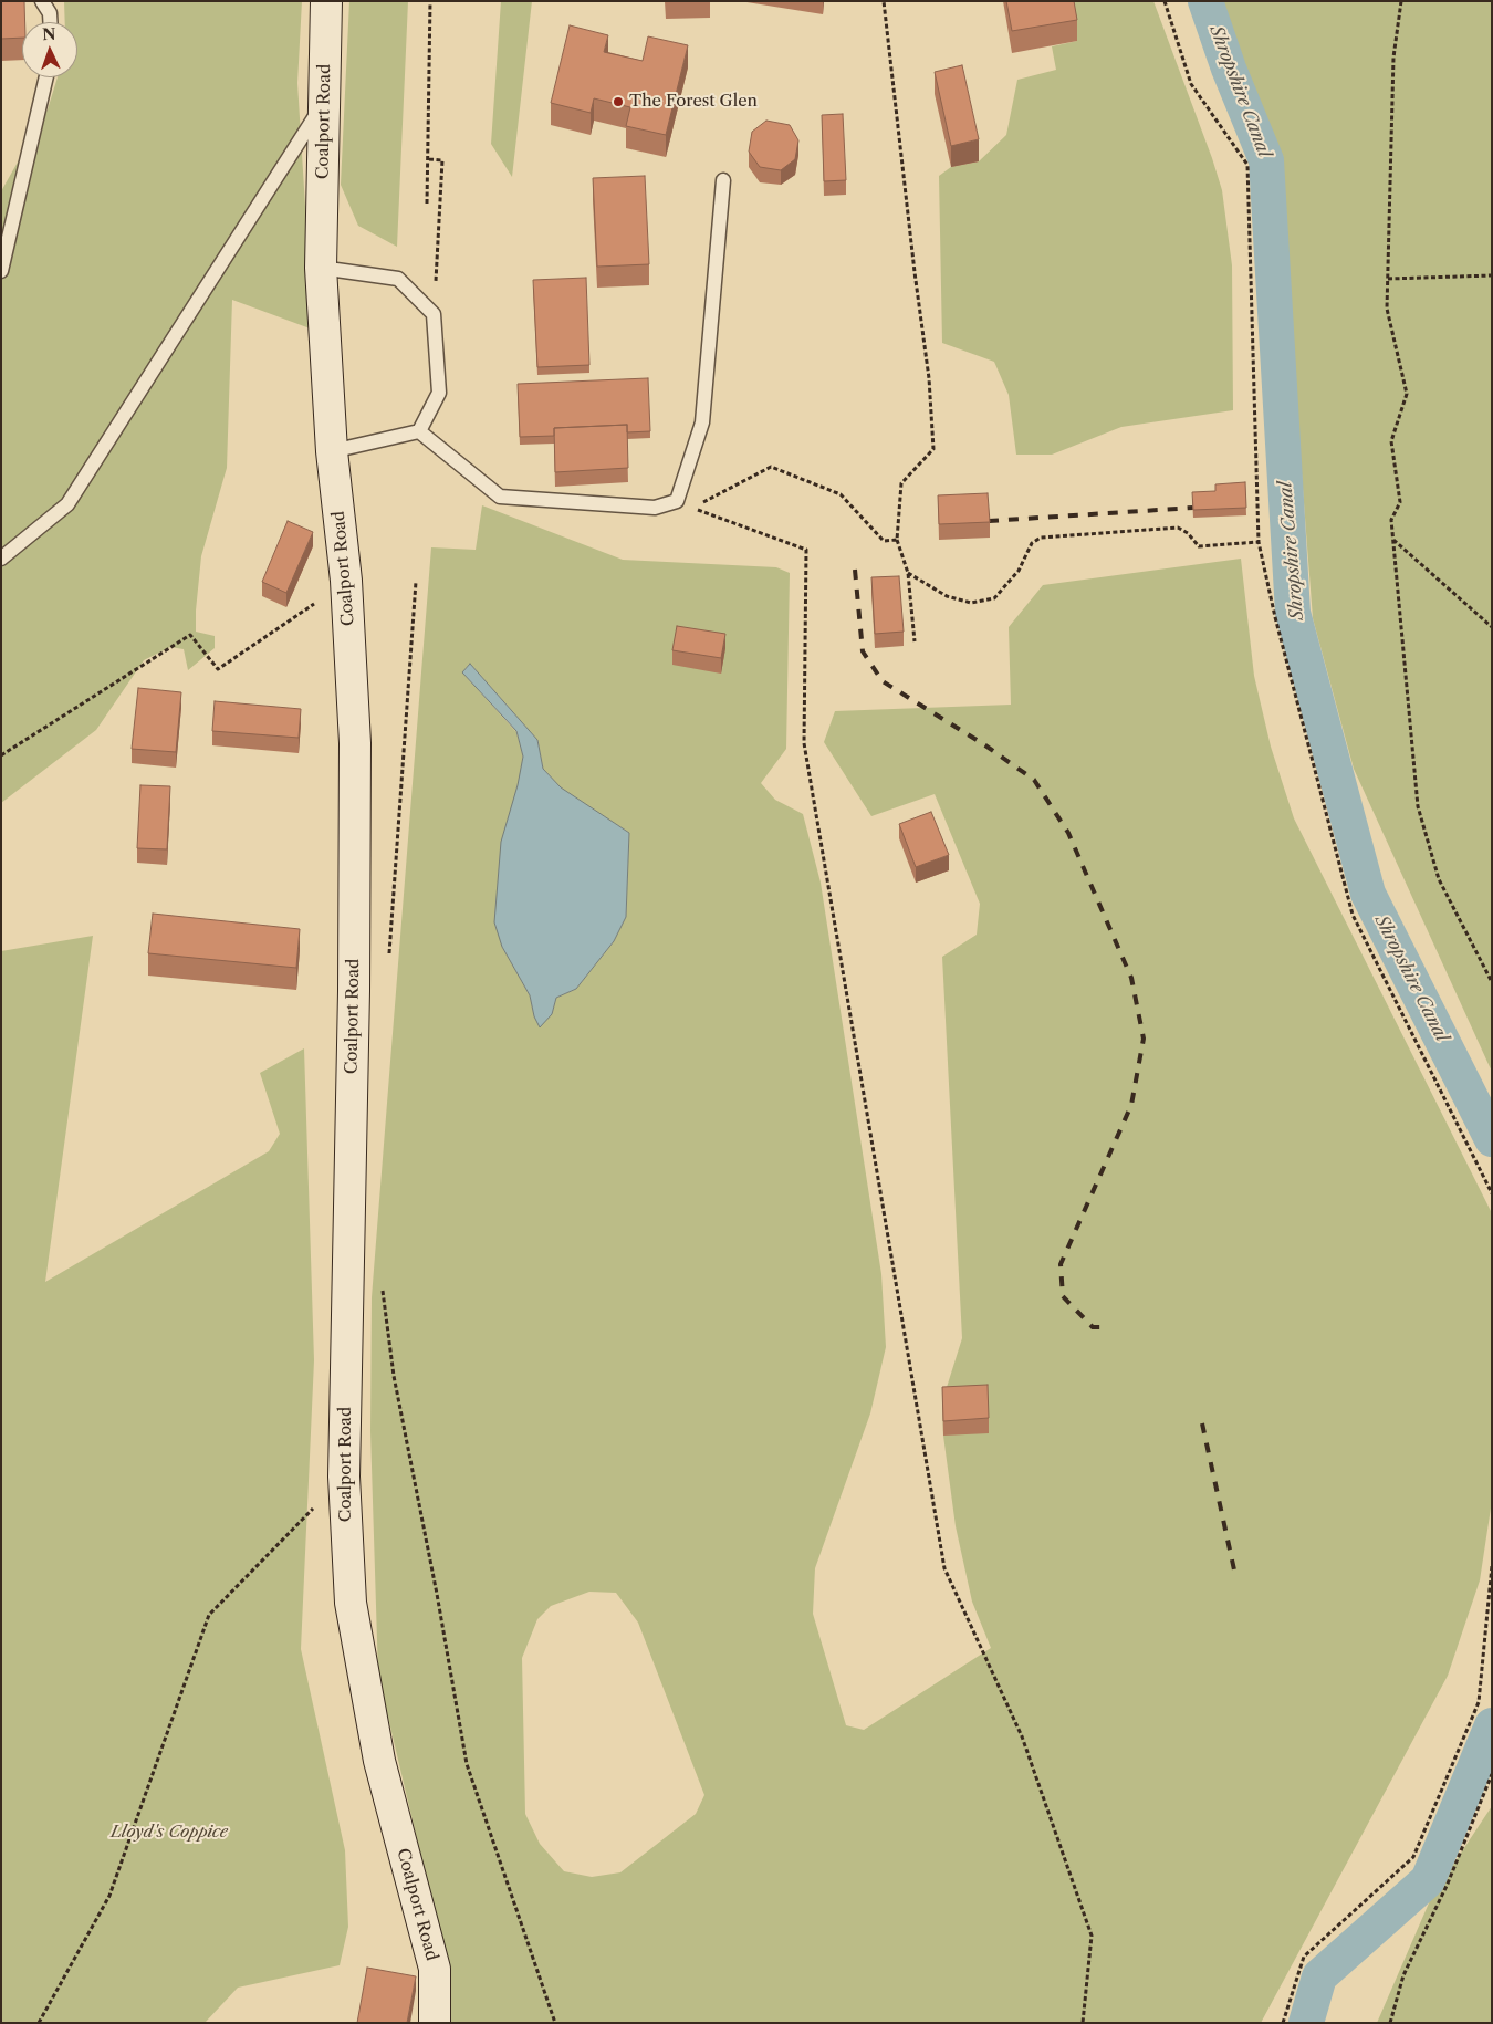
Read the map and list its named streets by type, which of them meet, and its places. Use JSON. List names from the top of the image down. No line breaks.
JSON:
{"streets":{"street":["Coalport Road"]},"water":["Shropshire Canal"],"parks":["Lloyd's Coppice"],"places":["The Forest Glen"],"north":"top"}
